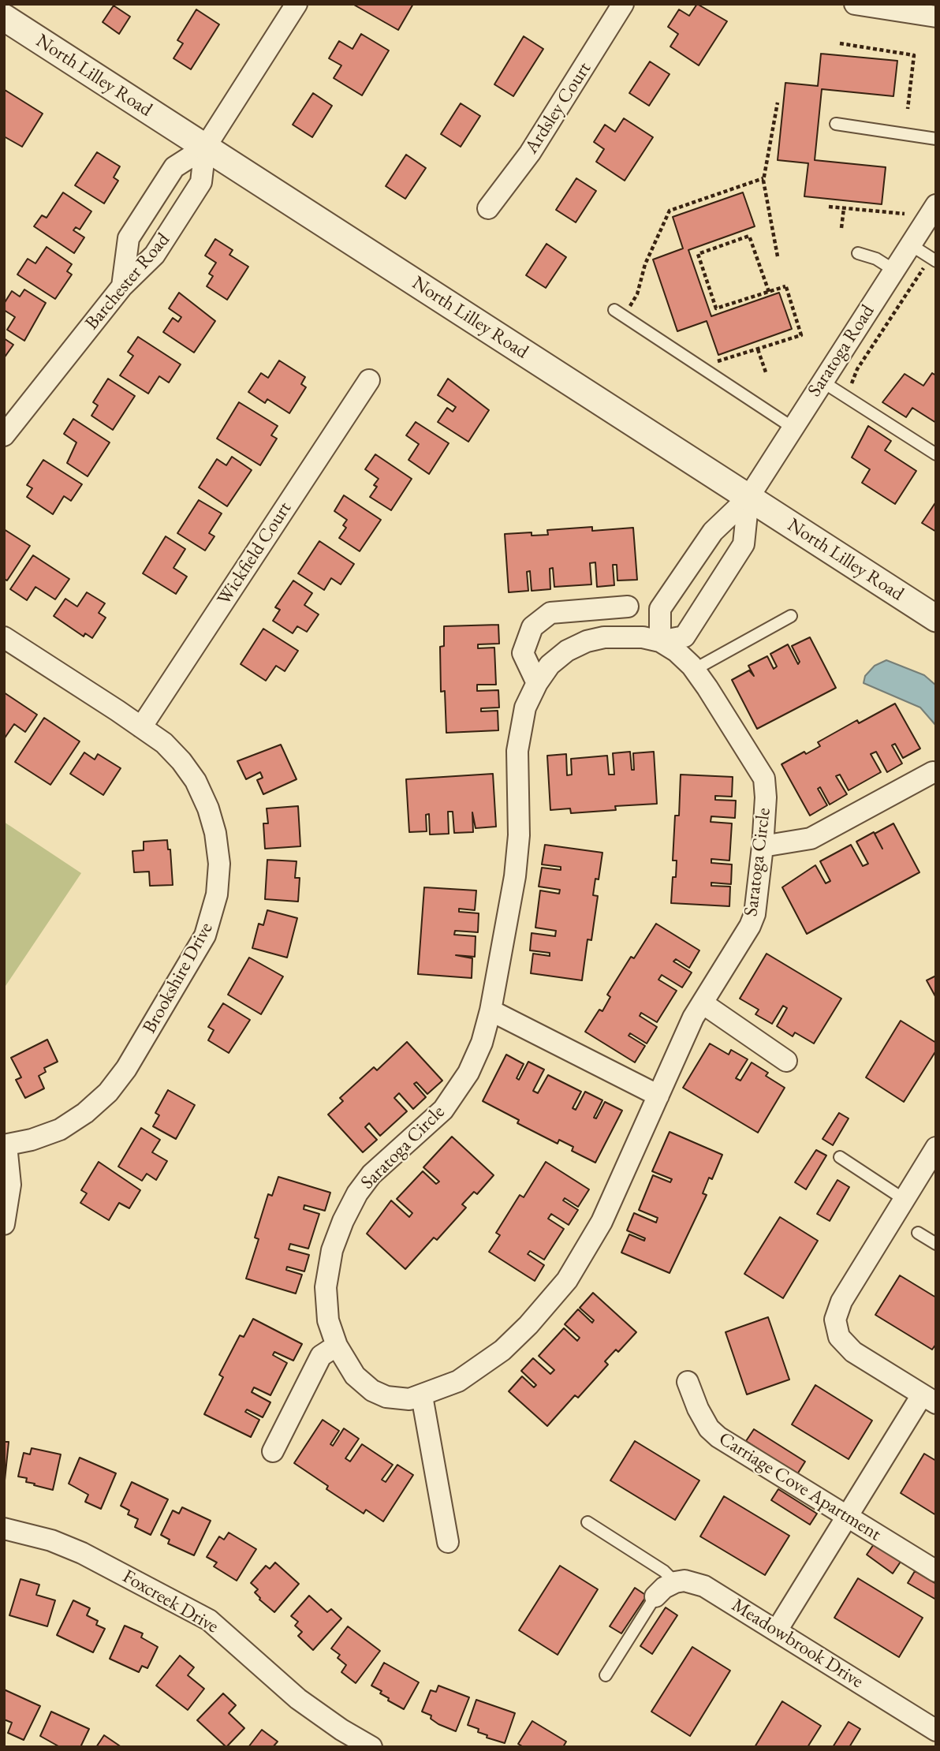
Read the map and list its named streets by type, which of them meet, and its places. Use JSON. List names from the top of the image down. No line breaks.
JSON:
{"streets":{"street":["North Lilley Road","Ardsley Court","Barchester Road","Saratoga Road","Wickfield Court","Saratoga Circle","Brookshire Drive","Carriage Cove Apartment","Foxcreek Drive","Meadowbrook Drive"]},"crossings":[["North Lilley Road","Barchester Road"],["North Lilley Road","Saratoga Road"],["North Lilley Road","Saratoga Circle"],["Saratoga Road","Saratoga Circle"],["Wickfield Court","Brookshire Drive"]]}
